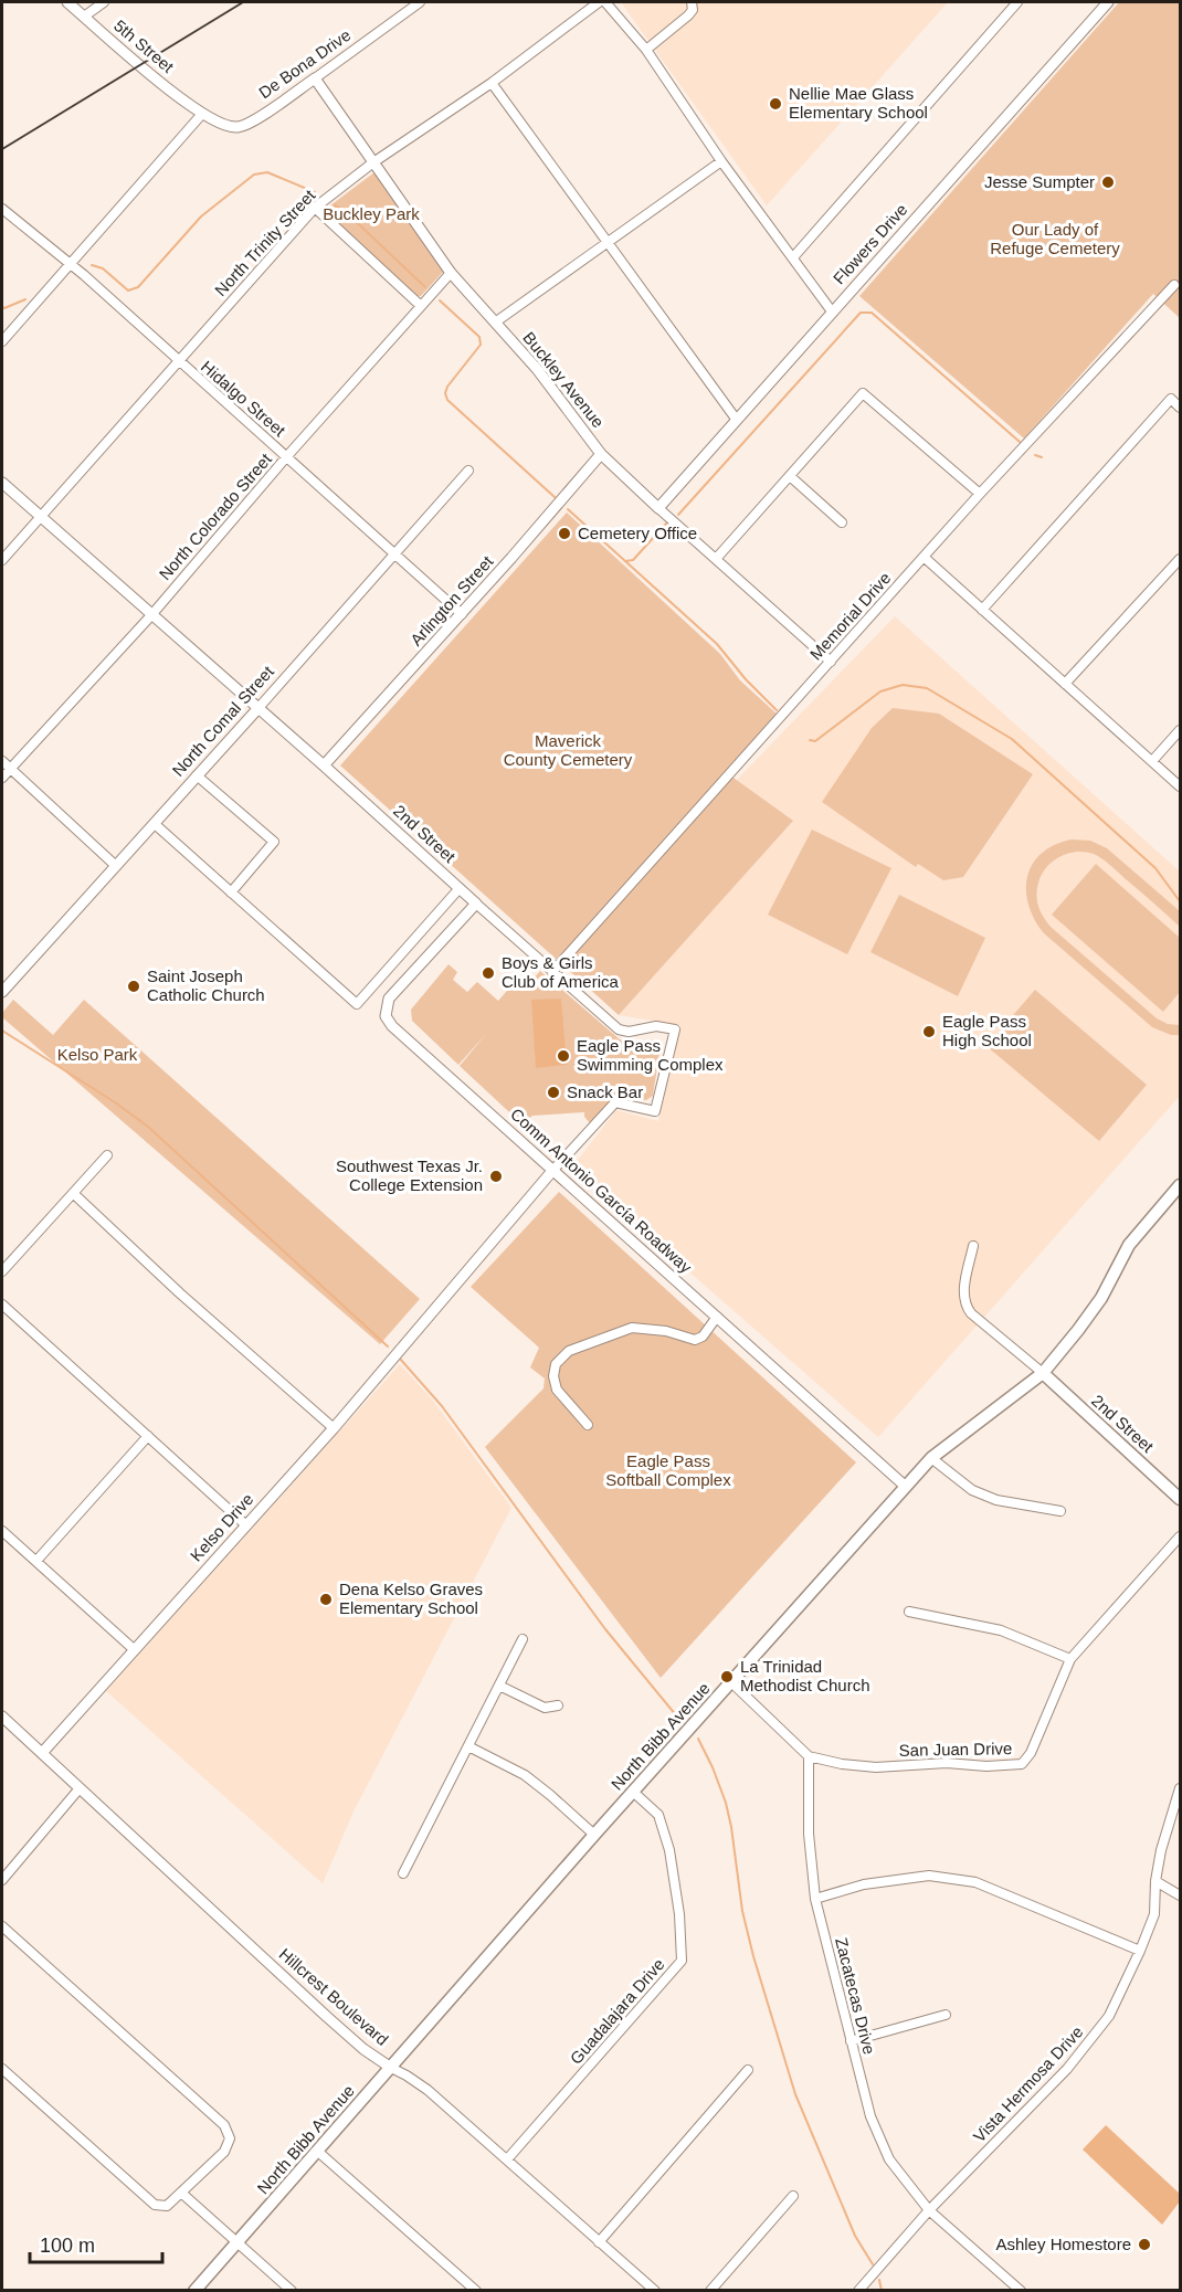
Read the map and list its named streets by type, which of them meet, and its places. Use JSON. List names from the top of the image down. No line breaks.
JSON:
{"streets":{"main road":["2nd Street","North Bibb Avenue"],"street":["5th Street","De Bona Drive","North Trinity Street","Flowers Drive","Buckley Avenue","Hidalgo Street","North Colorado Street","Arlington Street","Memorial Drive","North Comal Street","Comm Antonio García Roadway","Kelso Drive","San Juan Drive","Zacatecas Drive","Hillcrest Boulevard","Guadalajara Drive","Vista Hermosa Drive"]},"crossings":[["5th Street","De Bona Drive"],["De Bona Drive","Buckley Avenue"],["North Trinity Street","Buckley Avenue"],["North Trinity Street","Hidalgo Street"],["North Trinity Street","2nd Street"],["Flowers Drive","Buckley Avenue"],["Buckley Avenue","North Colorado Street"],["Buckley Avenue","Arlington Street"],["Buckley Avenue","Memorial Drive"],["Hidalgo Street","North Colorado Street"],["Hidalgo Street","Arlington Street"],["Hidalgo Street","North Comal Street"],["North Colorado Street","2nd Street"],["Arlington Street","2nd Street"],["Memorial Drive","2nd Street"],["North Comal Street","2nd Street"],["2nd Street","Comm Antonio García Roadway"],["2nd Street","Kelso Drive"],["2nd Street","North Bibb Avenue"],["Comm Antonio García Roadway","Kelso Drive"],["Comm Antonio García Roadway","North Bibb Avenue"],["Kelso Drive","Hillcrest Boulevard"],["North Bibb Avenue","Hillcrest Boulevard"],["North Bibb Avenue","Guadalajara Drive"],["San Juan Drive","Zacatecas Drive"],["Zacatecas Drive","Vista Hermosa Drive"],["Hillcrest Boulevard","Guadalajara Drive"]],"parks":["Buckley Park","Our Lady of Refuge Cemetery","Maverick County Cemetery","Kelso Park","Eagle Pass Softball Complex"],"places":["Nellie Mae Glass Elementary School","Jesse Sumpter","Cemetery Office","Boys & Girls Club of America","Saint Joseph Catholic Church","Eagle Pass High School","Eagle Pass Swimming Complex","Snack Bar","Southwest Texas Jr. College Extension","Dena Kelso Graves Elementary School","La Trinidad Methodist Church","Ashley Homestore"],"scale_bar":"100 m"}
